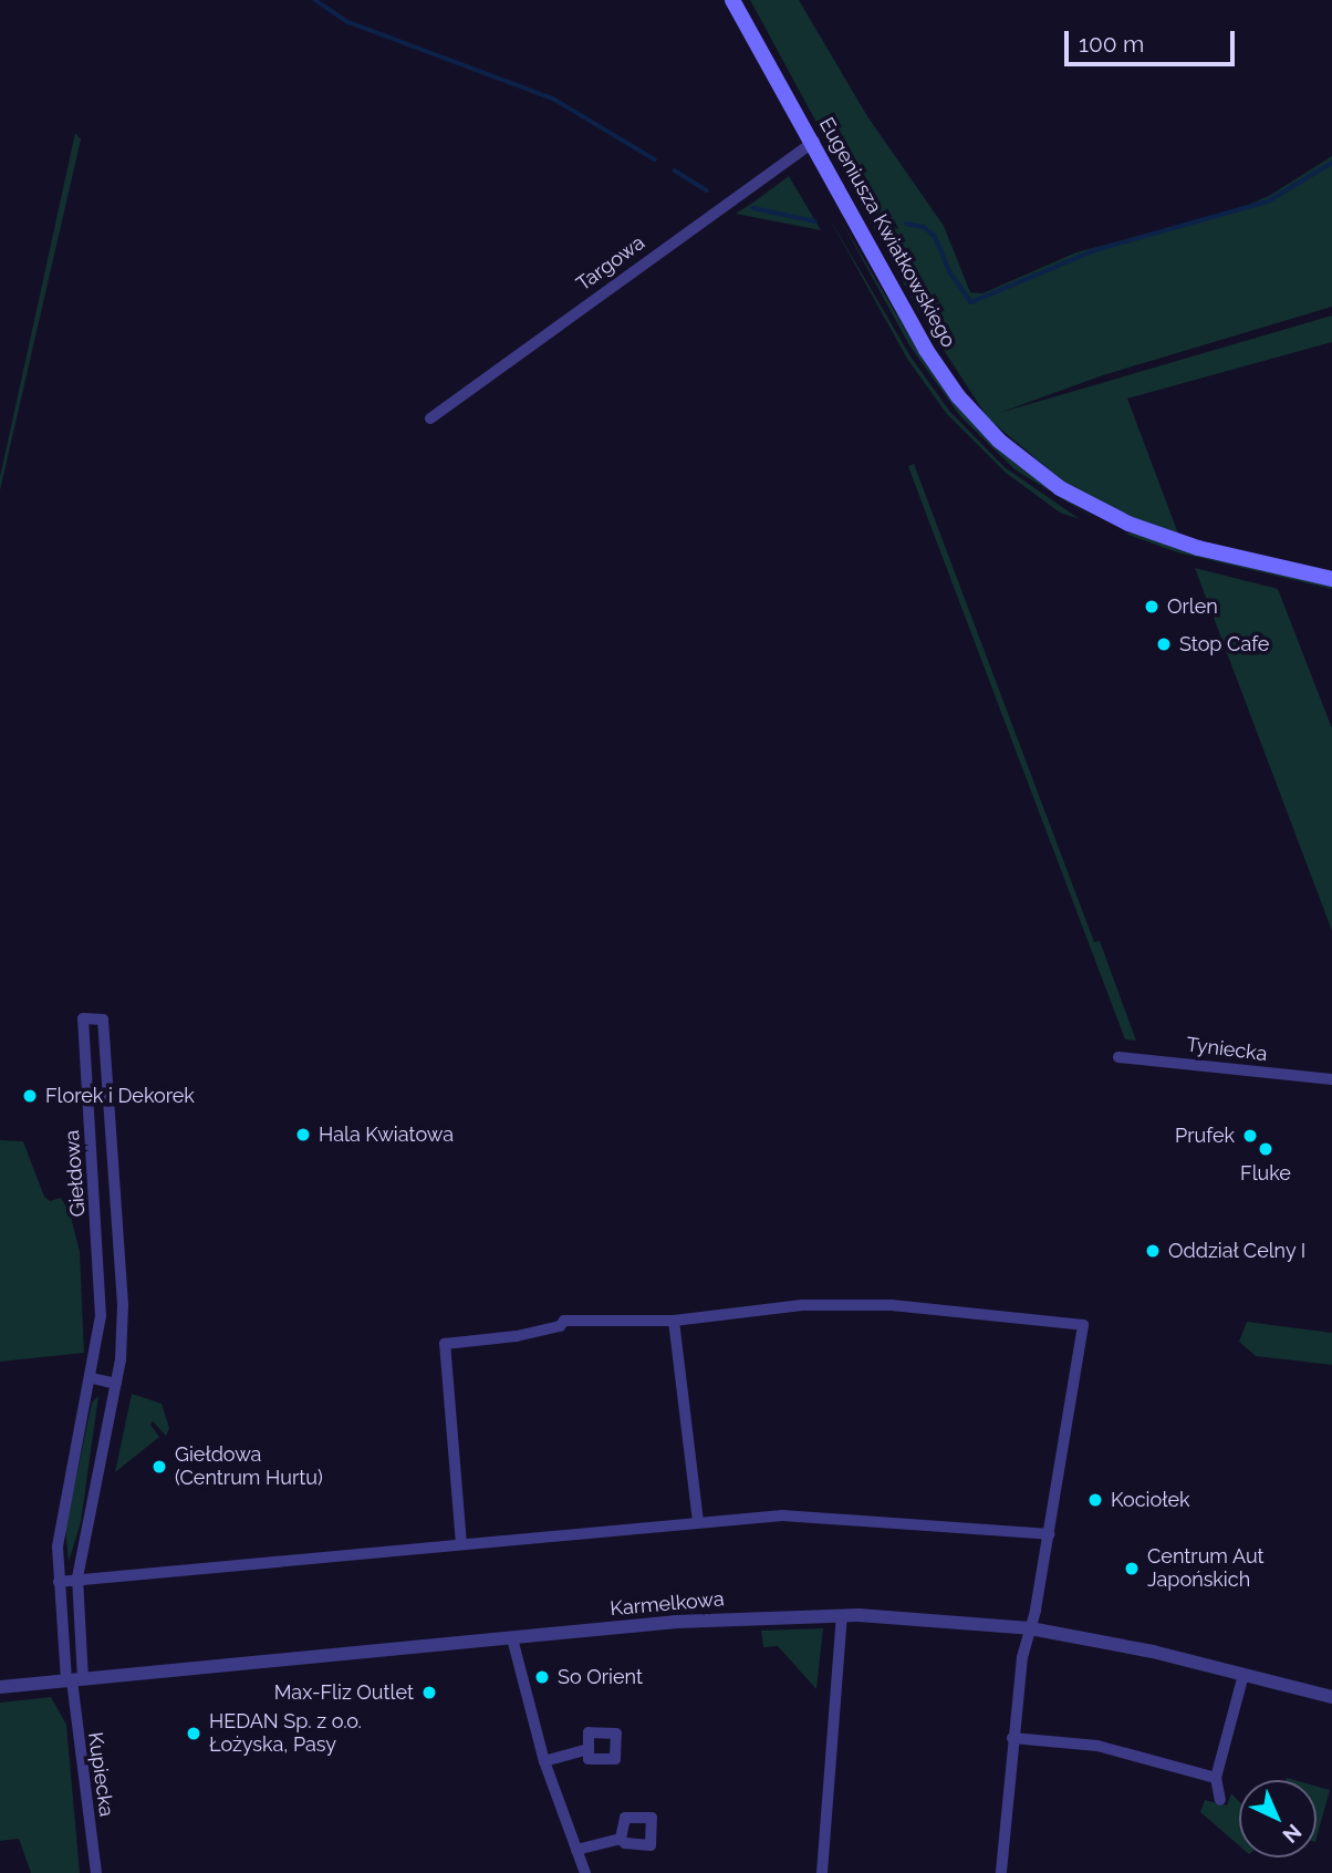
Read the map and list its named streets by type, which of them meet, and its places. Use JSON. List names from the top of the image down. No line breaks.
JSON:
{"streets":{"main road":["Eugeniusza Kwiatkowskiego"],"street":["Targowa","Tyniecka","Giełdowa","Karmelkowa","Kupiecka"]},"crossings":[["Eugeniusza Kwiatkowskiego","Targowa"],["Giełdowa","Karmelkowa"],["Giełdowa","Kupiecka"],["Karmelkowa","Kupiecka"]],"places":["Orlen","Stop Cafe","Florek i Dekorek","Hala Kwiatowa","Prufek","Fluke","Oddział Celny I","Giełdowa (Centrum Hurtu)","Kociołek","Centrum Aut Japońskich","So Orient","Max-Fliz Outlet","HEDAN Sp. z o.o. Łożyska, Pasy"],"scale_bar":"100 m","north":"bottom right"}
